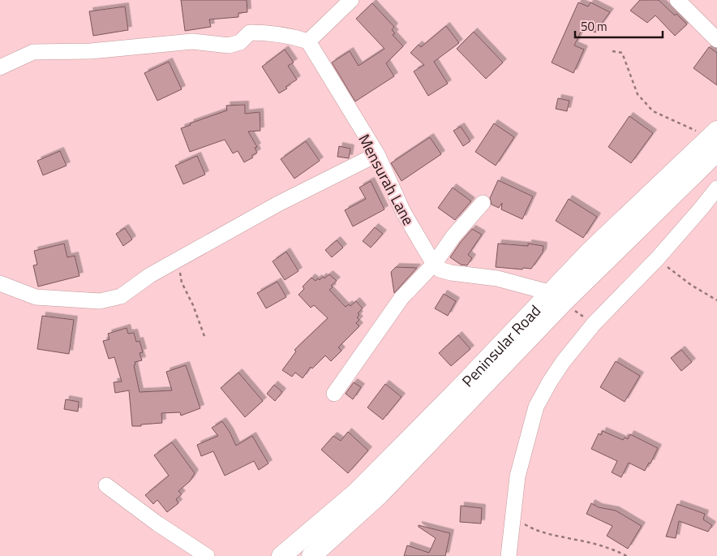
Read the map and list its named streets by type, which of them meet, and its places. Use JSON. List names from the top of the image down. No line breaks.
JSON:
{"streets":{"main road":["Peninsular Road"],"street":["Mensurah Lane"]},"crossings":[["Mensurah Lane","Peninsular Road"]],"scale_bar":"50 m"}
